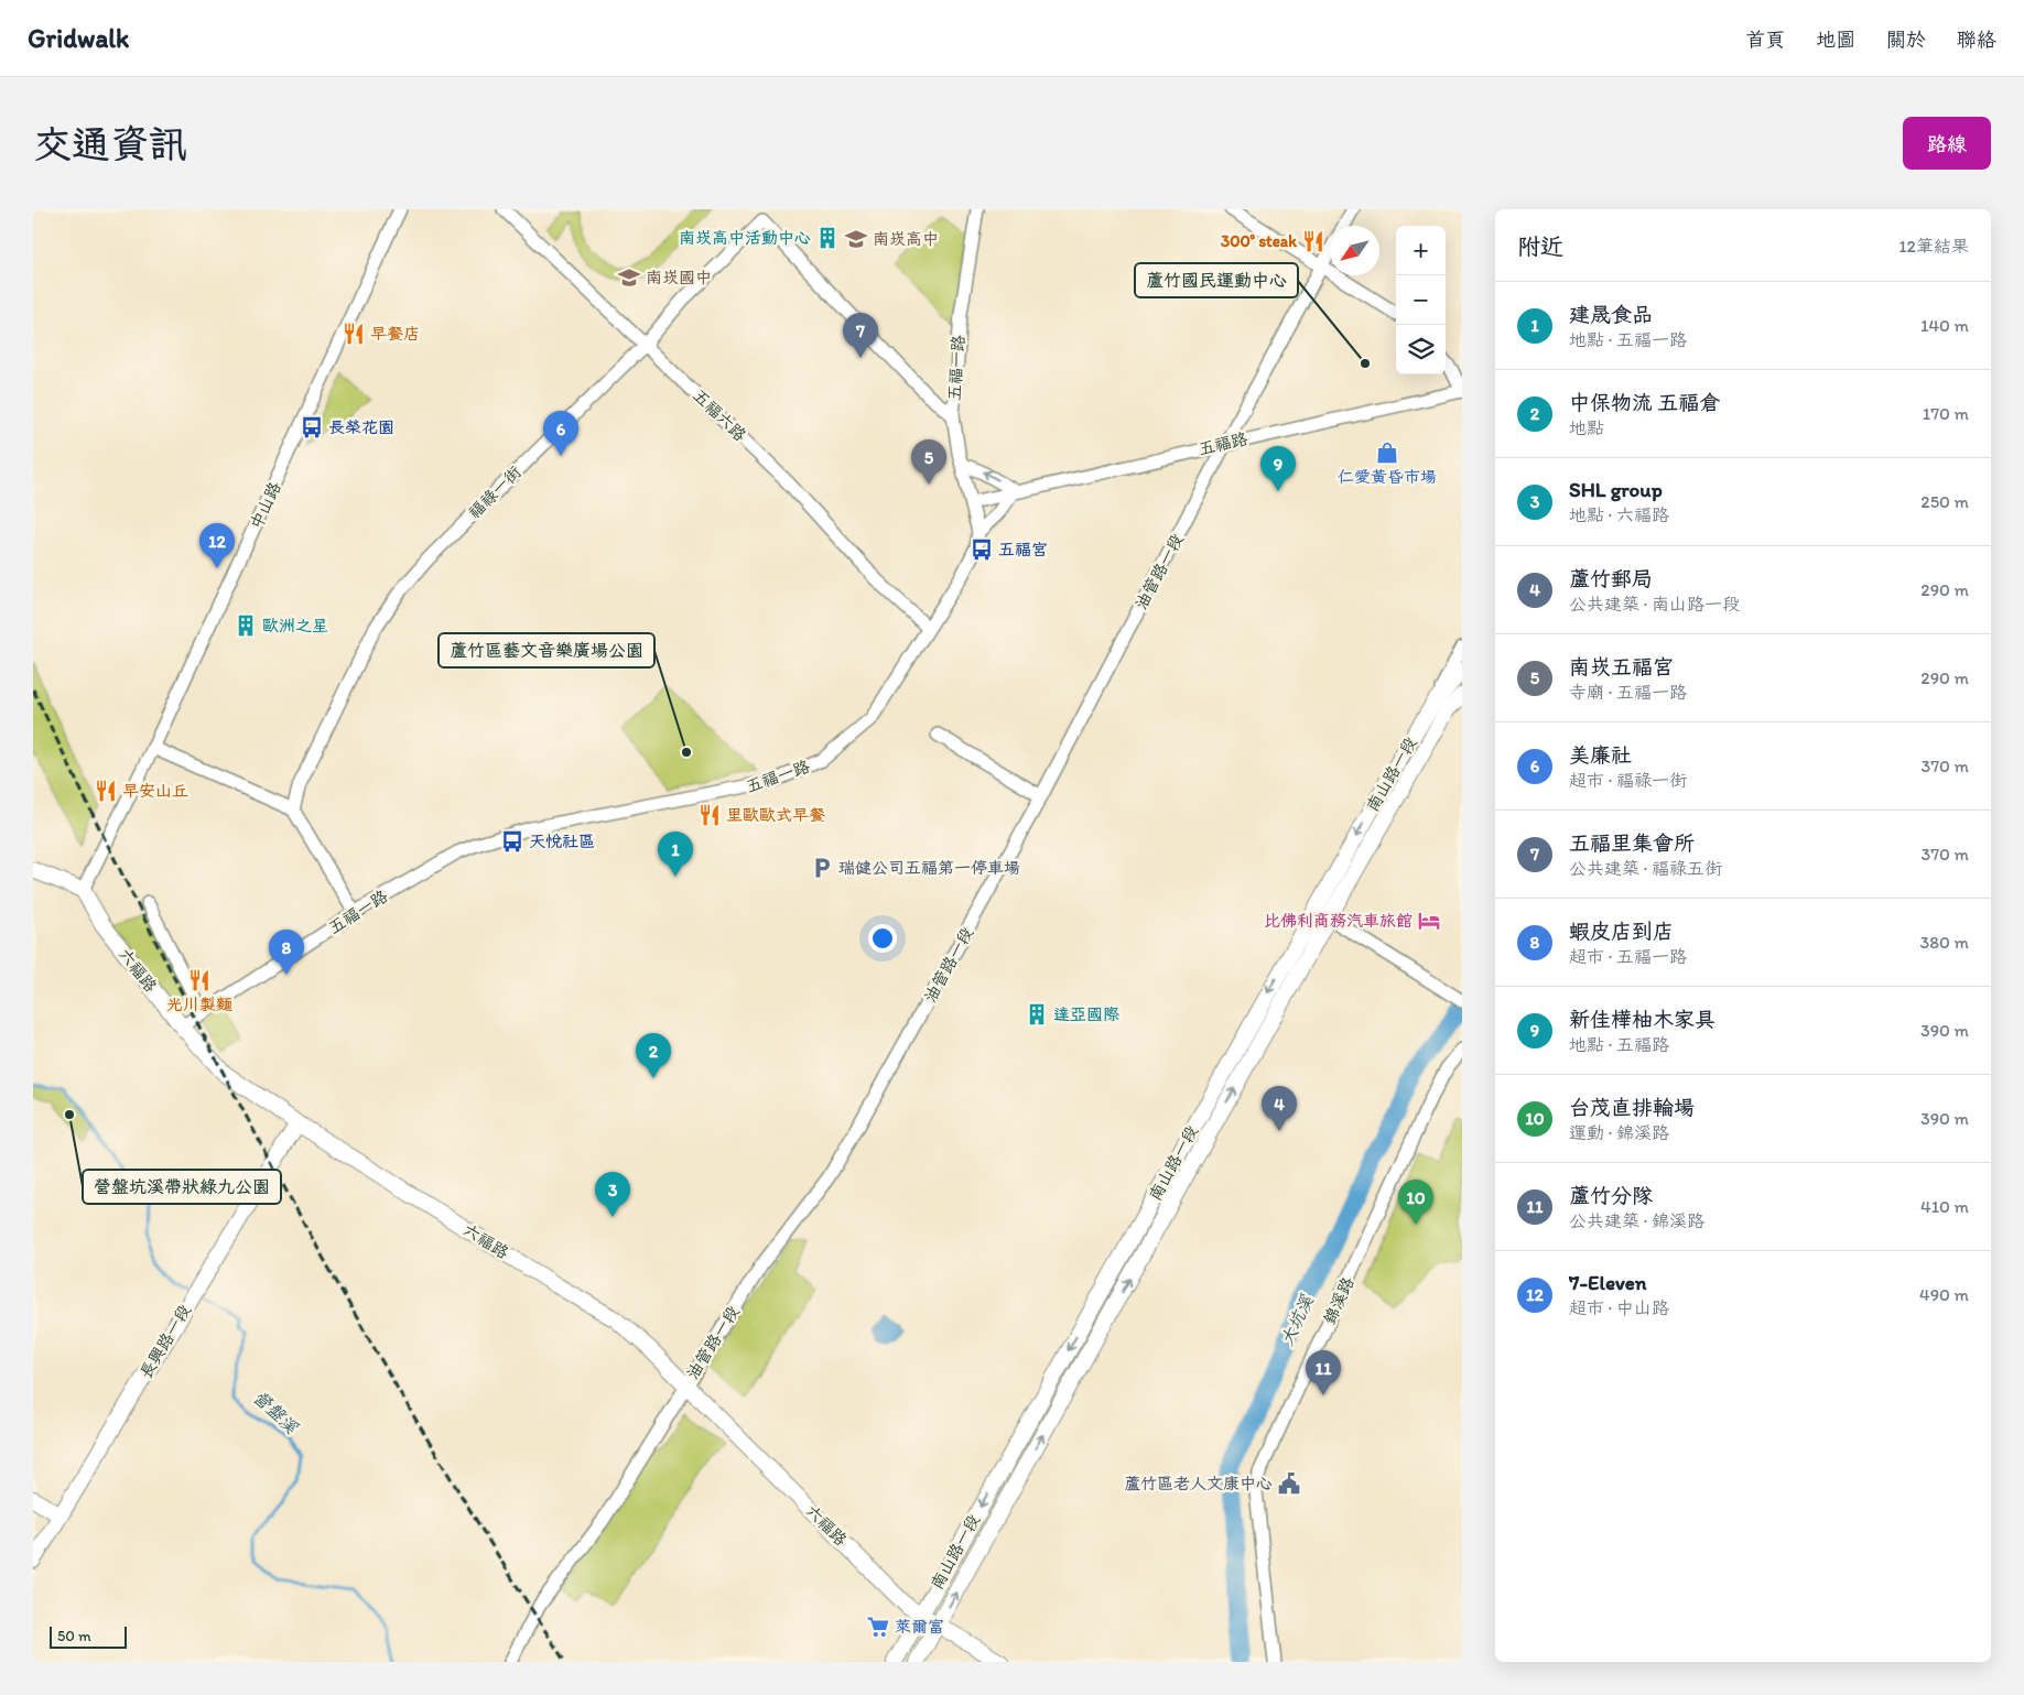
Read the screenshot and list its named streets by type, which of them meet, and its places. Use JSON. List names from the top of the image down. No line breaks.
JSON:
{"streets":{"street":["五福一路","五福六路","五福路","福祿一街","中山路","油管路一段","南山路一段","六福路","錦溪路","長興路一段"]},"crossings":[["五福一路","五福六路"],["五福一路","五福路"],["五福一路","福祿一街"],["五福一路","六福路"],["五福六路","福祿一街"],["五福路","油管路一段"],["中山路","六福路"],["油管路一段","六福路"],["南山路一段","六福路"],["六福路","長興路一段"]],"water":["大坑溪","營盤溪"],"places":{"building":["南崁高中活動中心","歐洲之星","達亞國際"],"school or university":["南崁高中","南崁國中"],"restaurant":["300° steak","早餐店","早安山丘","里歐歐式早餐","光川製麵"],"other":["蘆竹國民運動中心","蘆竹區藝文音樂廣場公園","營盤坑溪帶狀綠九公園"],"bus stop":["長榮花園","五福宮","天悅社區"],"shop":["仁愛黃昏市場"],"parking":["瑞健公司五福第一停車場"],"hotel":["比佛利商務汽車旅館"],"public building":["蘆竹區老人文康中心"],"supermarket":["萊爾富"]},"scale_bar":"50 m","north":"bottom left","page":{"header":"Gridwalk","nav":["首頁","地圖","關於","聯絡"],"buttons":"路線","title":"交通資訊","heading":["附近","12筆結果"],"map_buttons":["+","−"],"list":[{"mark":"1","name":"建晟食品","note":"地點 · 五福一路","value":"140 m"},{"mark":"2","name":"中保物流 五福倉","note":"地點","value":"170 m"},{"mark":"3","name":"SHL group","note":"地點 · 六福路","value":"250 m"},{"mark":"4","name":"蘆竹郵局","note":"公共建築 · 南山路一段","value":"290 m"},{"mark":"5","name":"南崁五福宮","note":"寺廟 · 五福一路","value":"290 m"},{"mark":"6","name":"美廉社","note":"超市 · 福祿一街","value":"370 m"},{"mark":"7","name":"五福里集會所","note":"公共建築 · 福祿五街","value":"370 m"},{"mark":"8","name":"蝦皮店到店","note":"超市 · 五福一路","value":"380 m"},{"mark":"9","name":"新佳樺柚木家具","note":"地點 · 五福路","value":"390 m"},{"mark":"10","name":"台茂直排輪場","note":"運動 · 錦溪路","value":"390 m"},{"mark":"11","name":"蘆竹分隊","note":"公共建築 · 錦溪路","value":"410 m"},{"mark":"12","name":"7-Eleven","note":"超市 · 中山路","value":"490 m"}],"pins":["7","6","5","9","12","1","8","2","4","3","10","11"],"scale":"50 m"}}
